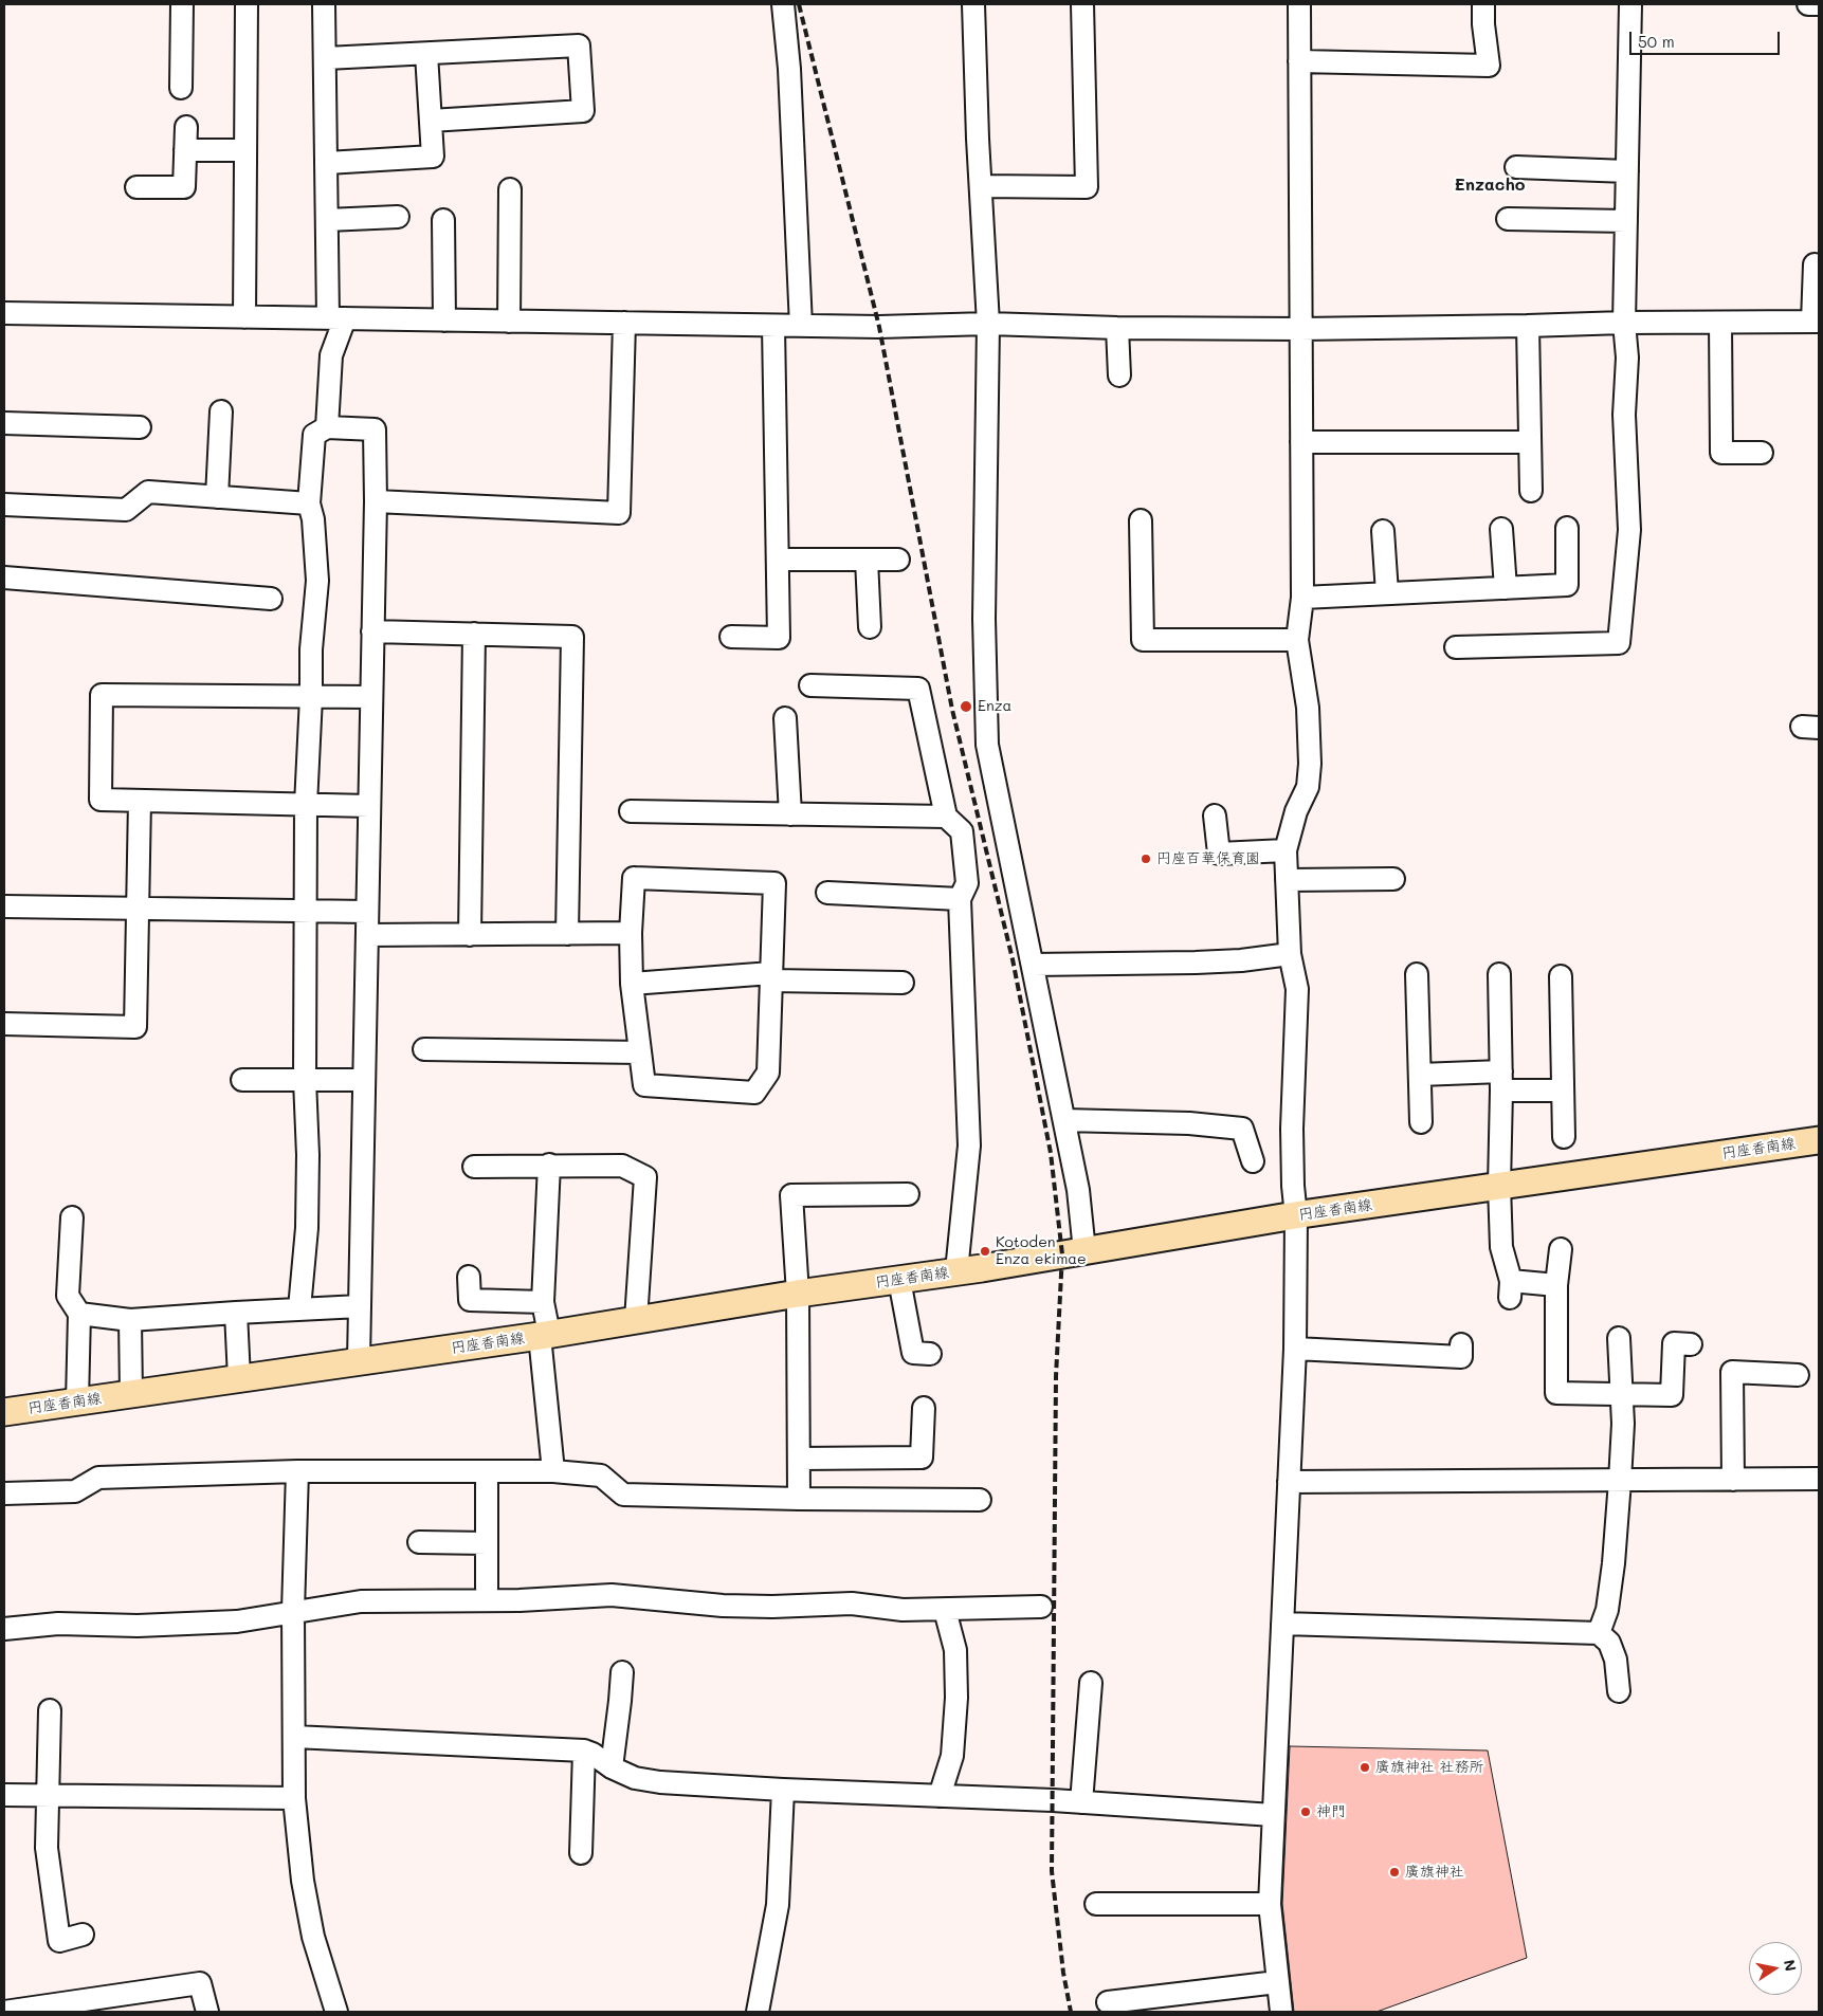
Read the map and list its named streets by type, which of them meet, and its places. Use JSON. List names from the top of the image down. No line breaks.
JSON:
{"streets":{"main road":["円座香南線"]},"districts":["Enzacho"],"places":["Enza","円座百華保育園","Kotoden Enza ekimae","廣旗神社 社務所","神門","廣旗神社"],"scale_bar":"50 m","north":"right"}
